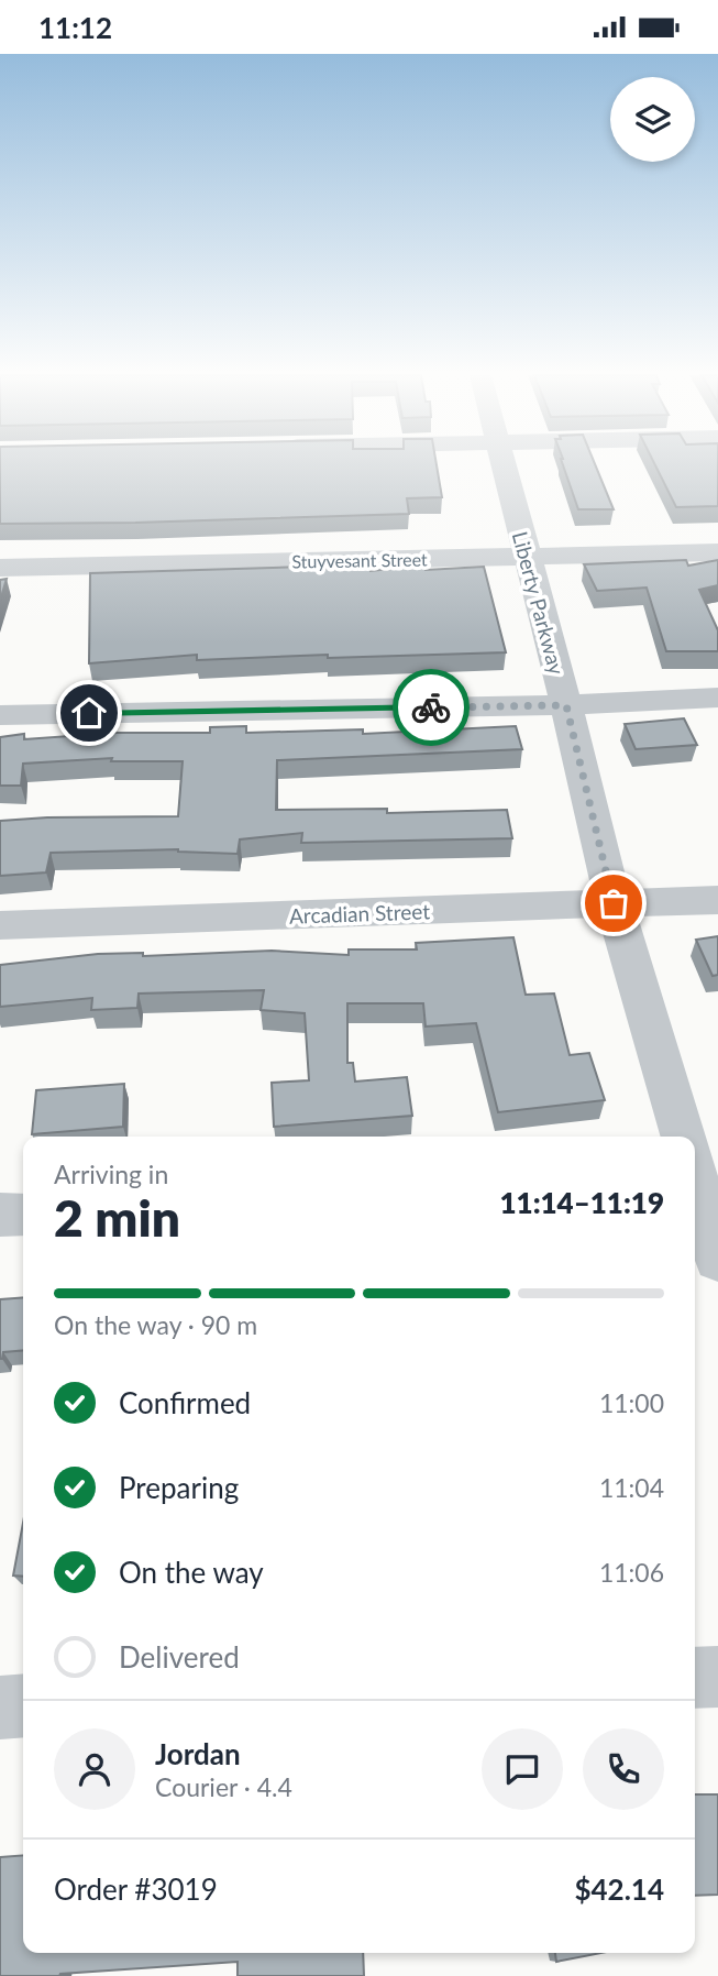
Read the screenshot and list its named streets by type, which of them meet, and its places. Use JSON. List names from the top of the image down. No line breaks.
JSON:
{"streets":{"street":["Stuyvesant Street","Liberty Parkway","Arcadian Street"]},"crossings":[["Stuyvesant Street","Liberty Parkway"],["Liberty Parkway","Arcadian Street"]],"page":{"status":"11:12","heading":["2 min","Arriving in","11:14–11:19"],"panel":["Jordan","Courier · 4.4","Order #3019","$42.14"],"bar":"On the way · 90 m","list":[["Confirmed","11:00"],["Preparing","11:04"],["On the way","11:06"],"Delivered"]}}
